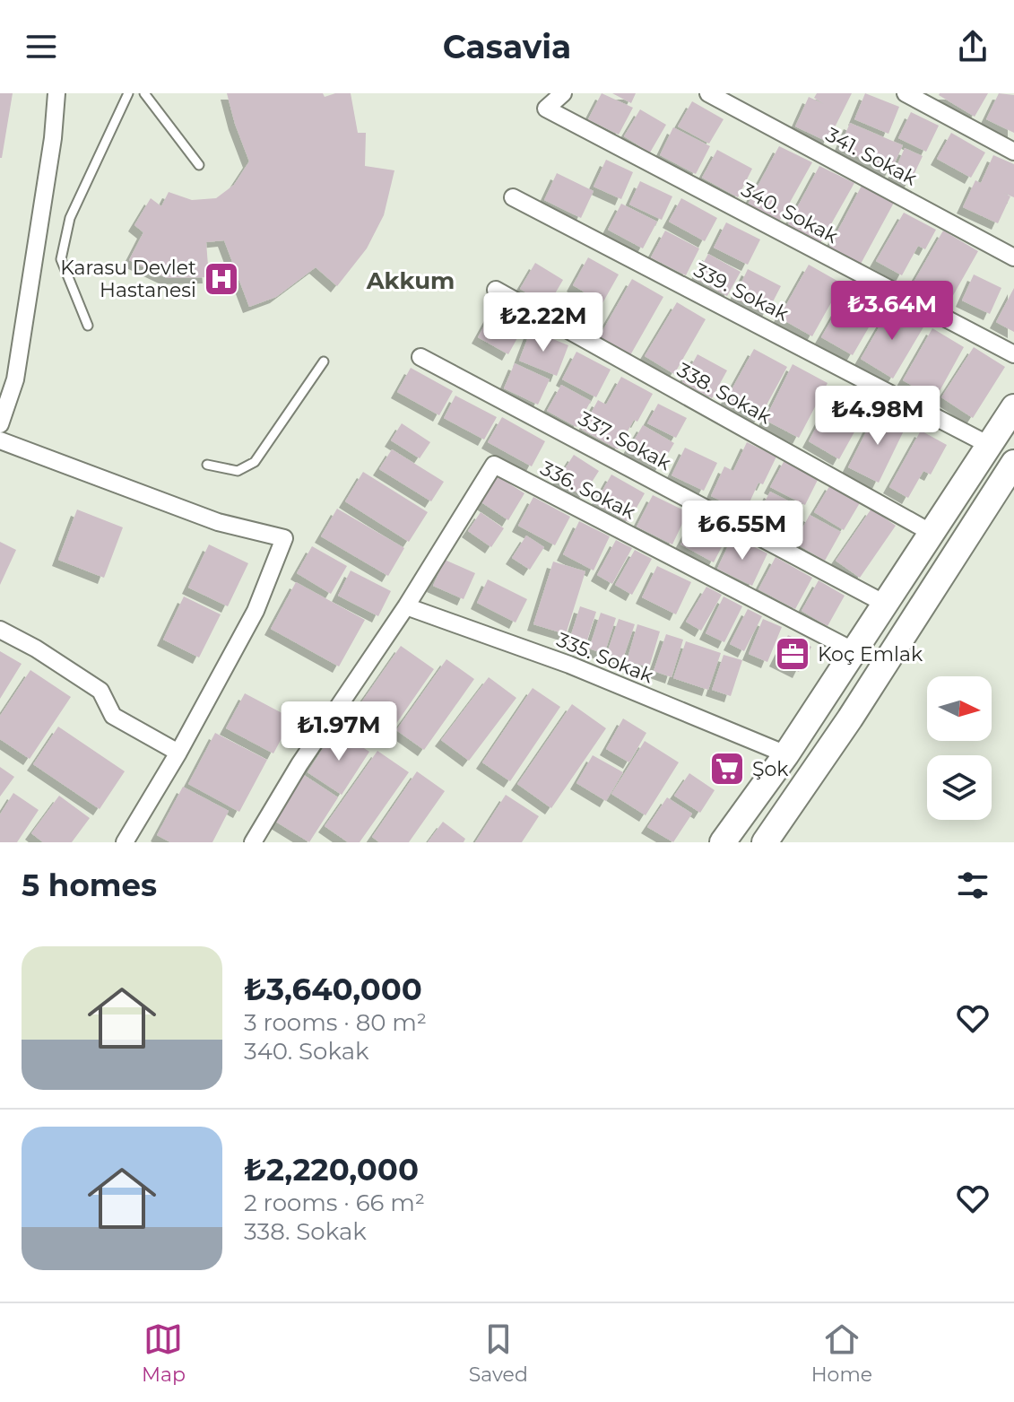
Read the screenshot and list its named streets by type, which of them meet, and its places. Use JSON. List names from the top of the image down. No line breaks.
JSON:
{"streets":{"street":["341. Sokak","340. Sokak","339. Sokak","338. Sokak","337. Sokak","336. Sokak","335. Sokak"]},"crossings":[["336. Sokak","335. Sokak"]],"districts":["Akkum"],"places":{"hospital":["Karasu Devlet Hastanesi"],"office":["Koç Emlak"],"supermarket":["Şok"]},"north":"right","page":{"header":"Casavia","price":["₺3.64M","₺2.22M","₺4.98M","₺6.55M","₺1.97M"],"heading":"5 homes","list":[{"name":"₺3,640,000","note":"3 rooms · 80 m² · 340. Sokak"},{"name":"₺2,220,000","note":"2 rooms · 66 m² · 338. Sokak"}],"tabs":["Map","Saved","Home"]}}
